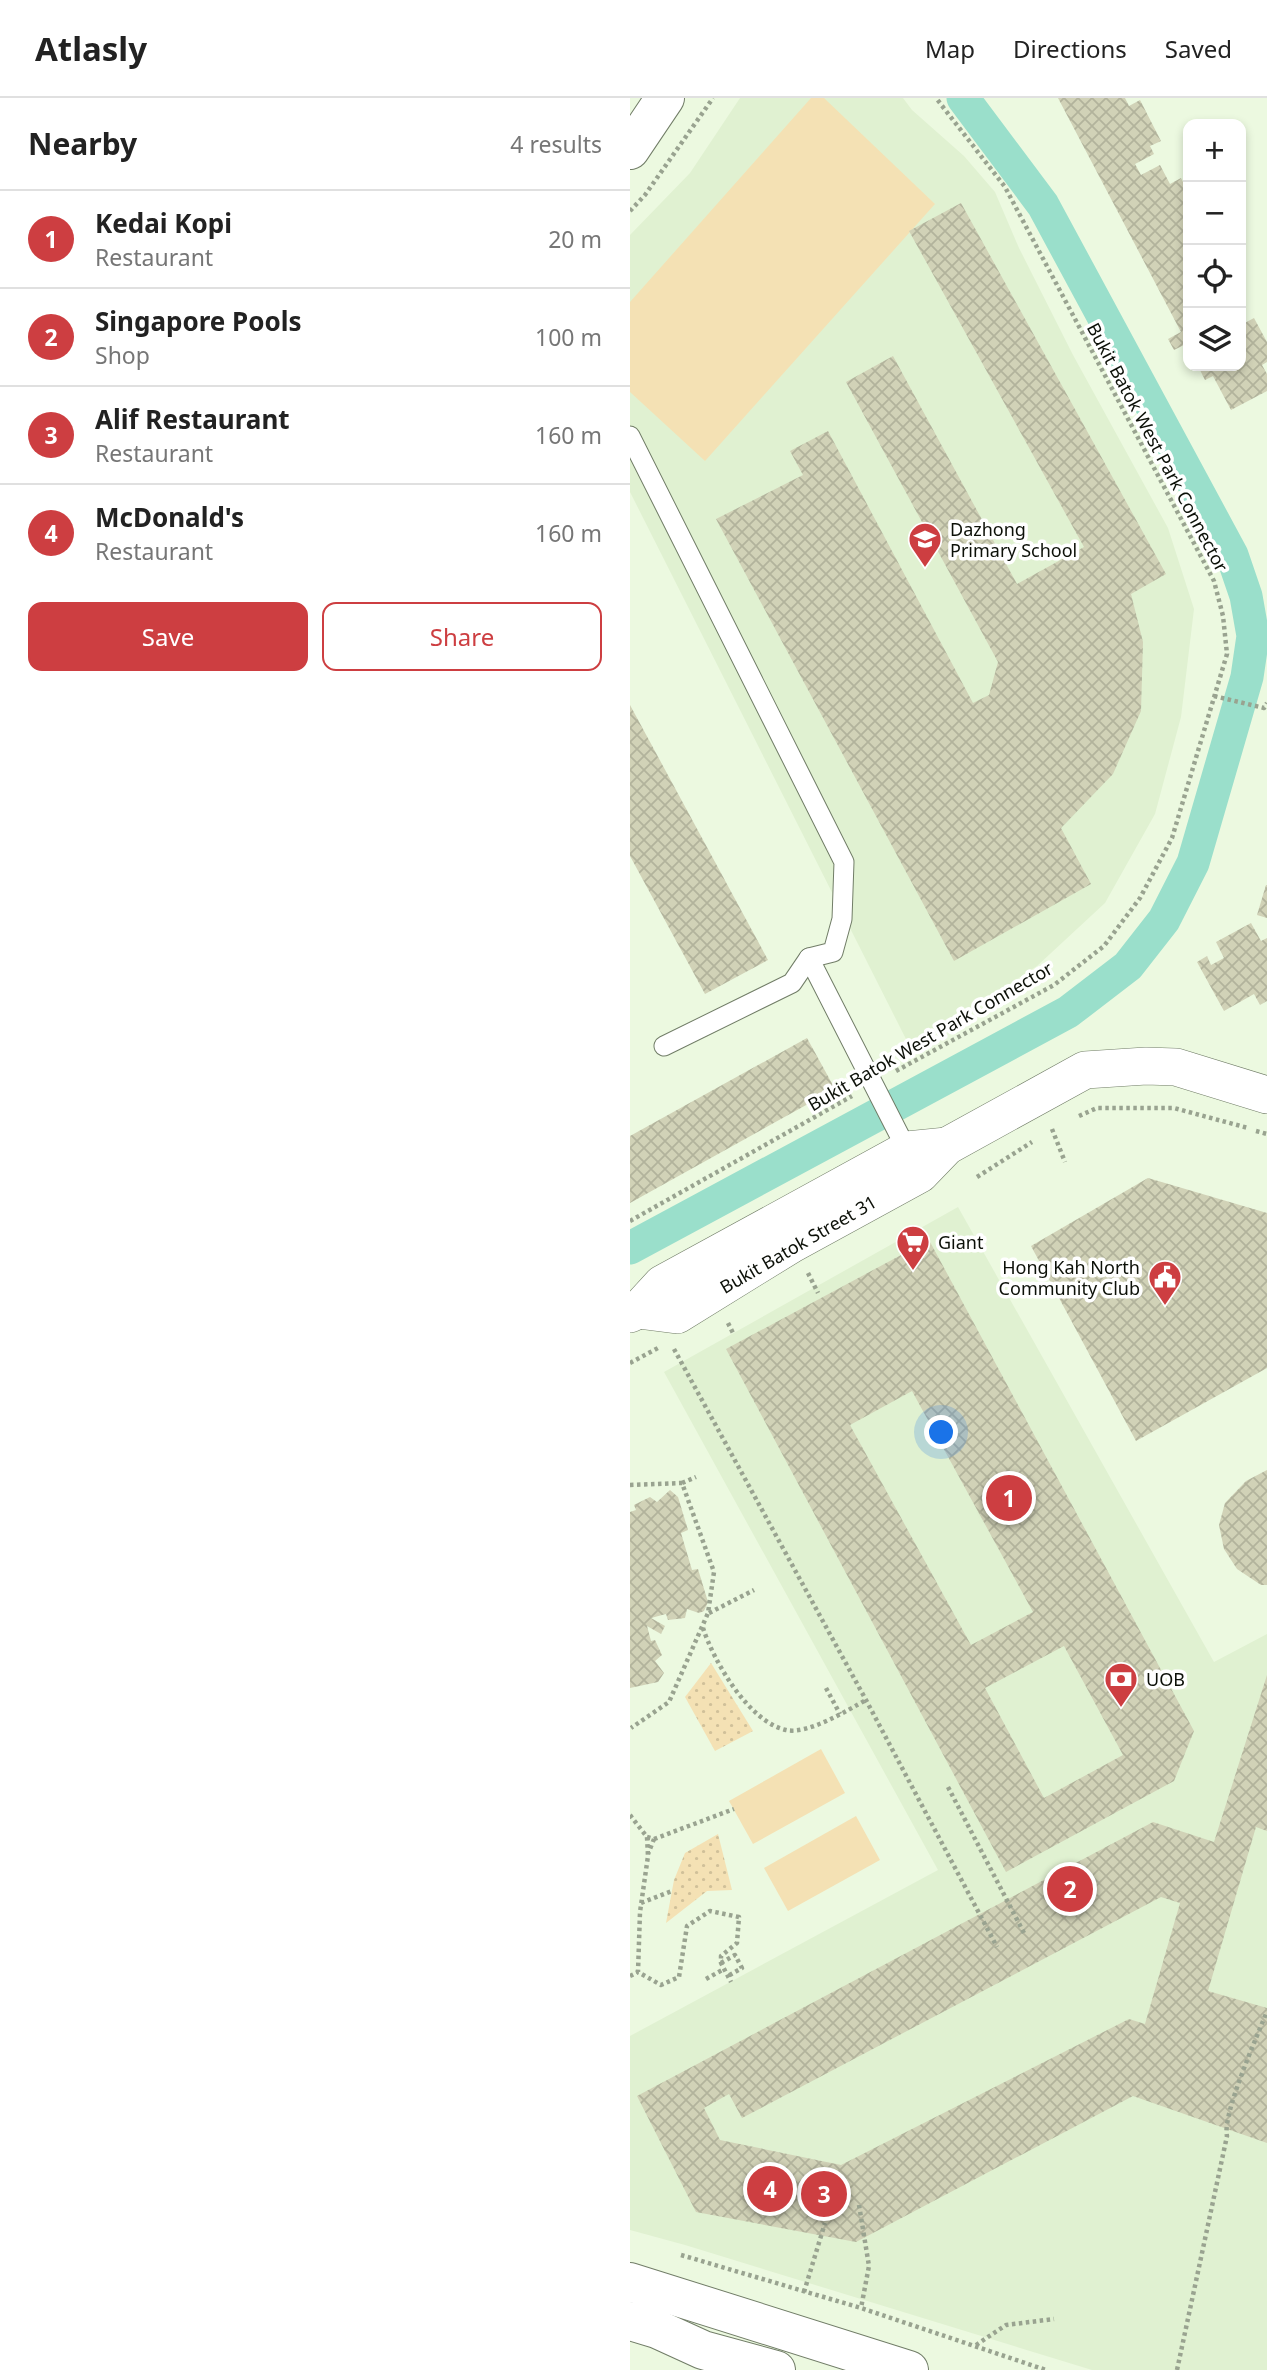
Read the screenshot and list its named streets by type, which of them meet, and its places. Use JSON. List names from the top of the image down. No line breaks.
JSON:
{"streets":{"street":["Bukit Batok Street 31"],"path":["Bukit Batok West Park Connector"]},"places":{"school or university":["Dazhong Primary School"],"supermarket":["Giant"],"public building":["Hong Kah North Community Club"],"bank":["UOB"]},"page":{"header":"Atlasly","nav":["Map","Directions","Saved"],"heading":["Nearby","4 results"],"map_buttons":["+","−"],"list":[{"mark":"1","name":"Kedai Kopi","note":"Restaurant","value":"20 m"},{"mark":"2","name":"Singapore Pools","note":"Shop","value":"100 m"},{"mark":"3","name":"Alif Restaurant","note":"Restaurant","value":"160 m"},{"mark":"4","name":"McDonald's","note":"Restaurant","value":"160 m"}],"buttons":["Save","Share"],"pins":["1","2","4","3"]}}
